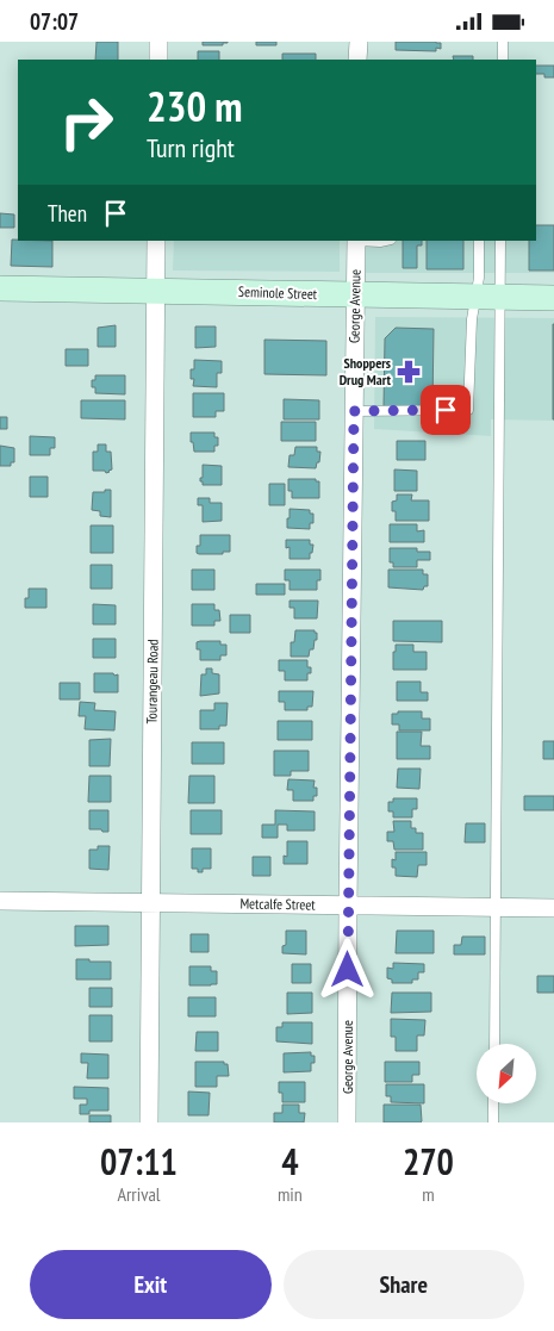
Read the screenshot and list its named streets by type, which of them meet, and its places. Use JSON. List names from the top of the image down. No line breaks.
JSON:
{"streets":{"street":["Seminole Street","George Avenue","Tourangeau Road","Metcalfe Street"]},"crossings":[["Seminole Street","George Avenue"],["Seminole Street","Tourangeau Road"],["George Avenue","Metcalfe Street"],["Tourangeau Road","Metcalfe Street"]],"places":{"pharmacy":["Shoppers Drug Mart"]},"north":"bottom left","page":{"status":"07:07","turn":["230 m","Turn right"],"then":"Then","eta":["07:11","Arrival","4","min","270","m"],"buttons":["Exit","Share"]}}
